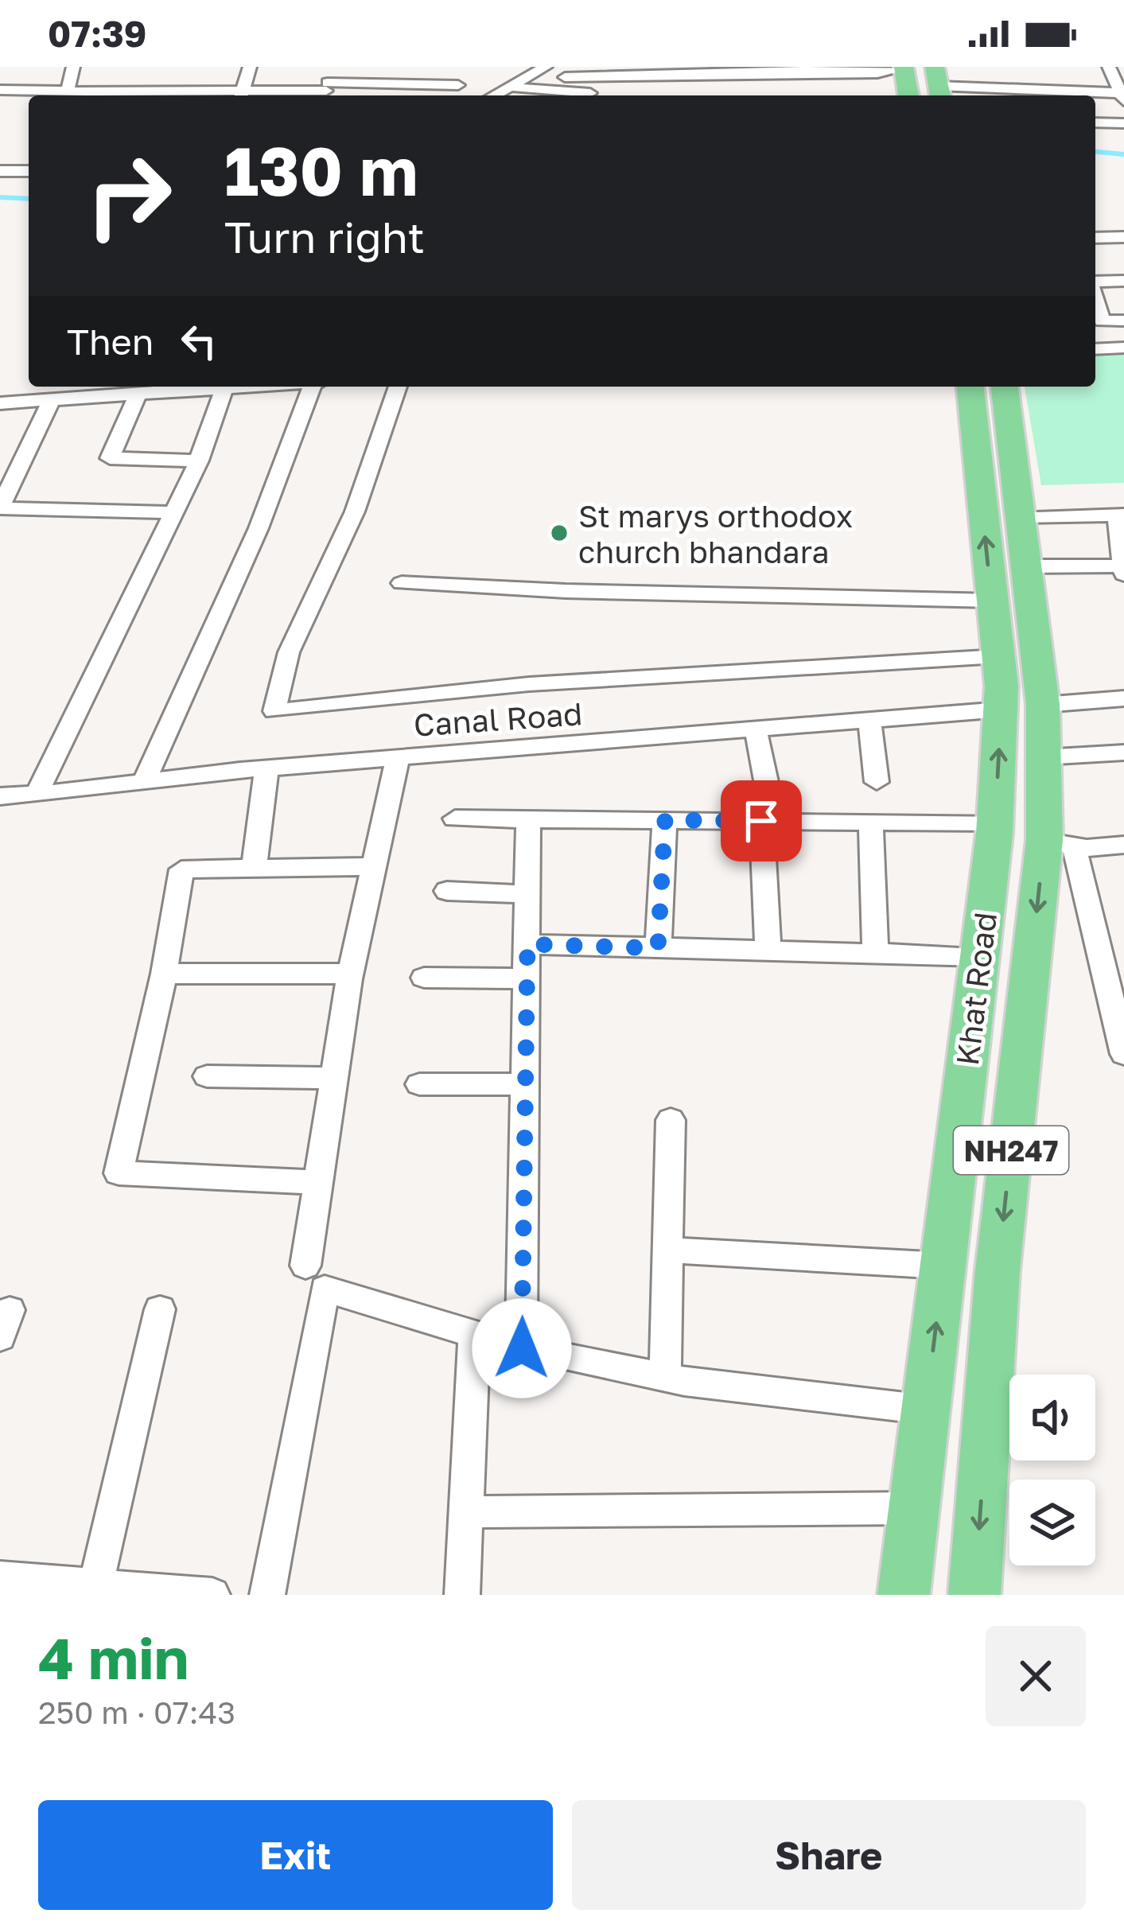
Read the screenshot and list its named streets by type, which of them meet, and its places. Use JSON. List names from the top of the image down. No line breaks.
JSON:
{"streets":{"highway":["Khat Road","NH247"],"street":["Canal Road"]},"crossings":[["Canal Road","Khat Road"]],"places":["St marys orthodox church bhandara"],"page":{"status":"07:39","turn":["130 m","Turn right"],"then":"Then","heading":["4 min","250 m · 07:43"],"buttons":["Exit","Share"]}}
